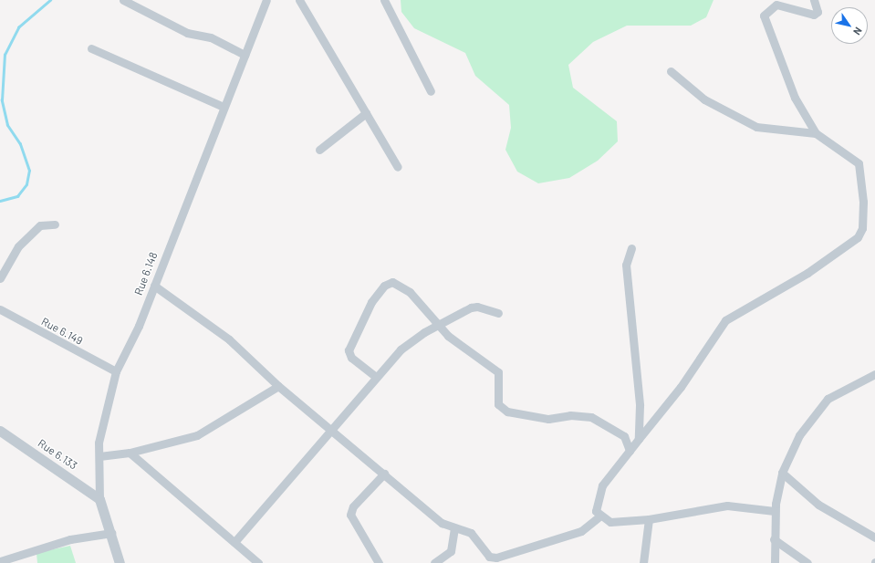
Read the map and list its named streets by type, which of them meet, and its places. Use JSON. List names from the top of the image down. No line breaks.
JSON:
{"streets":{"street":["Rue 6.148","Rue 6.149","Rue 6.133"]},"crossings":[["Rue 6.148","Rue 6.149"],["Rue 6.148","Rue 6.133"]],"north":"bottom right"}
